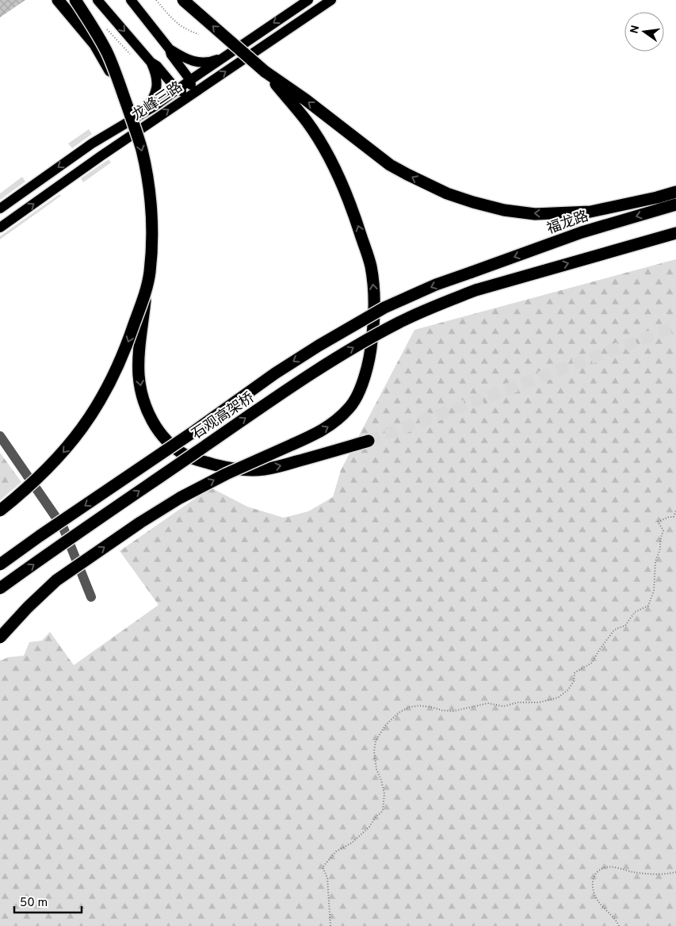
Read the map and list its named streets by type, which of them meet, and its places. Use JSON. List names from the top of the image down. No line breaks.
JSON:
{"streets":{"highway":["福龙路","石观高架桥"],"main road":["龙峰三路"]},"crossings":[["福龙路","石观高架桥"]],"one_way":["福龙路"],"scale_bar":"50 m","north":"left"}
